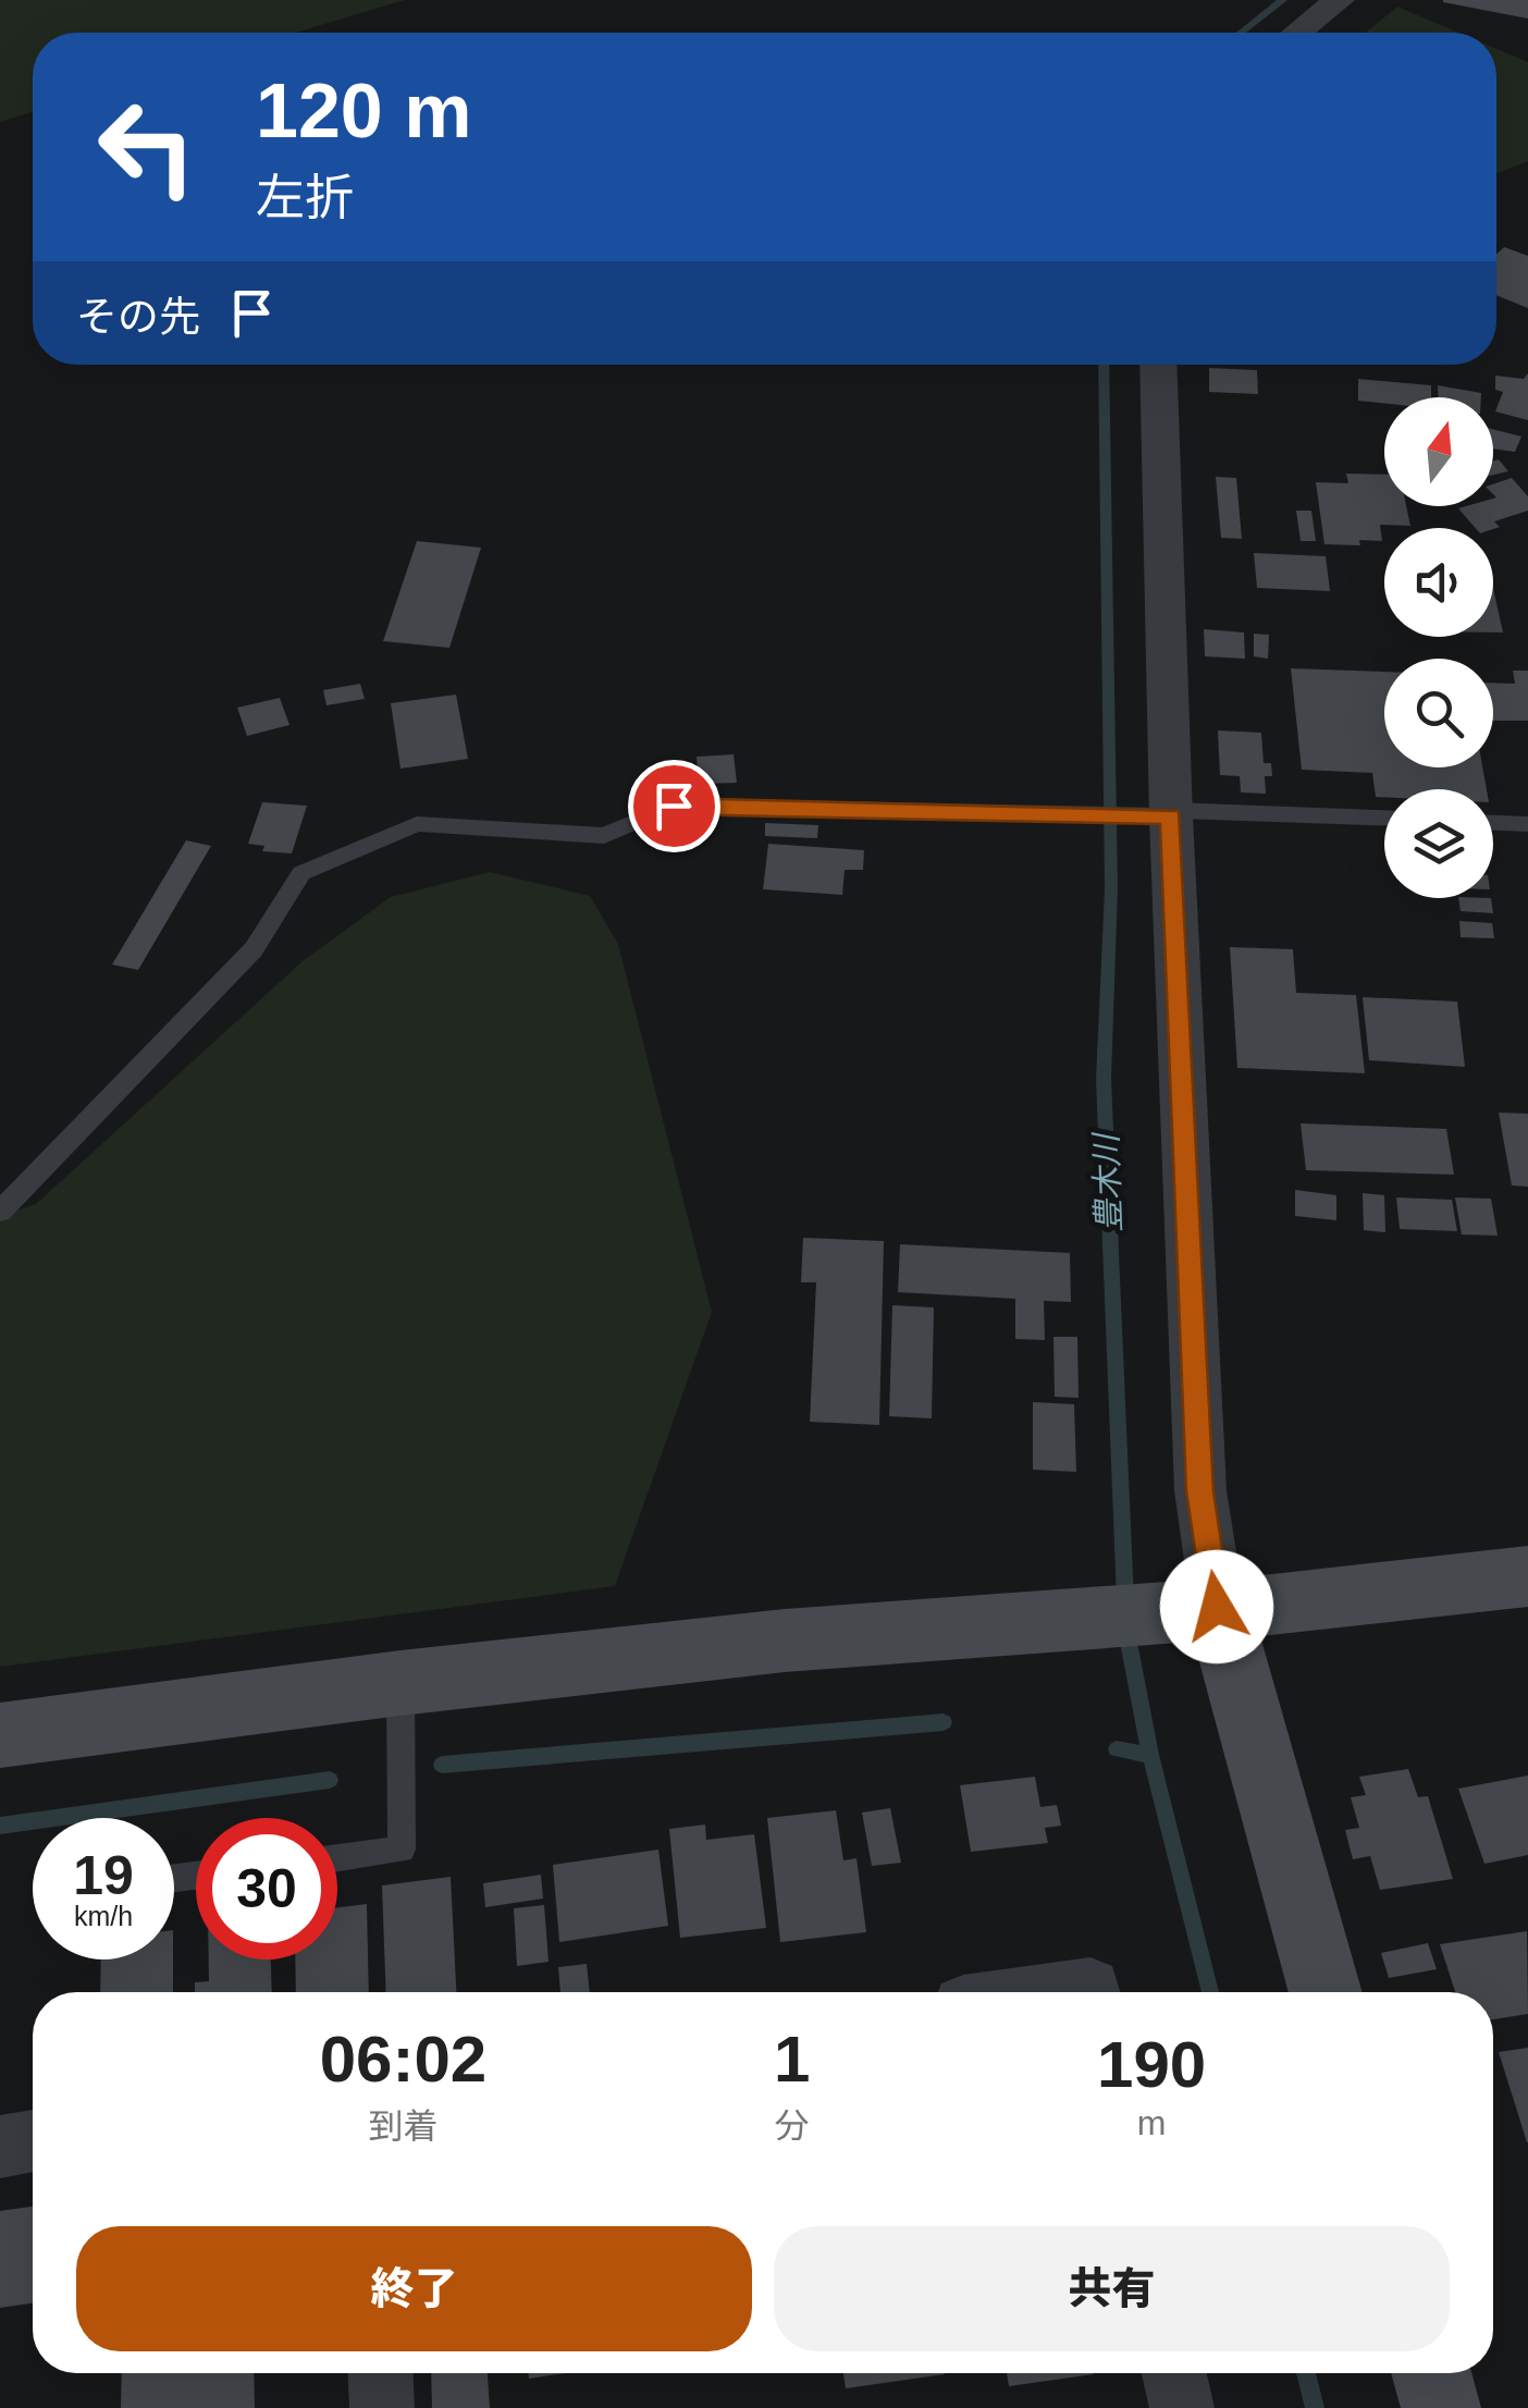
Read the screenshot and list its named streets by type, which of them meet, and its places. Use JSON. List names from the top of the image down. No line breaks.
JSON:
{"water":["豊木川"],"north":"top","page":{"turn":["120 m","左折"],"then":"その先","speed":"19 km/h","limit":"30","eta":["06:02","到着","1","分","190","m"],"buttons":["終了","共有"]}}
